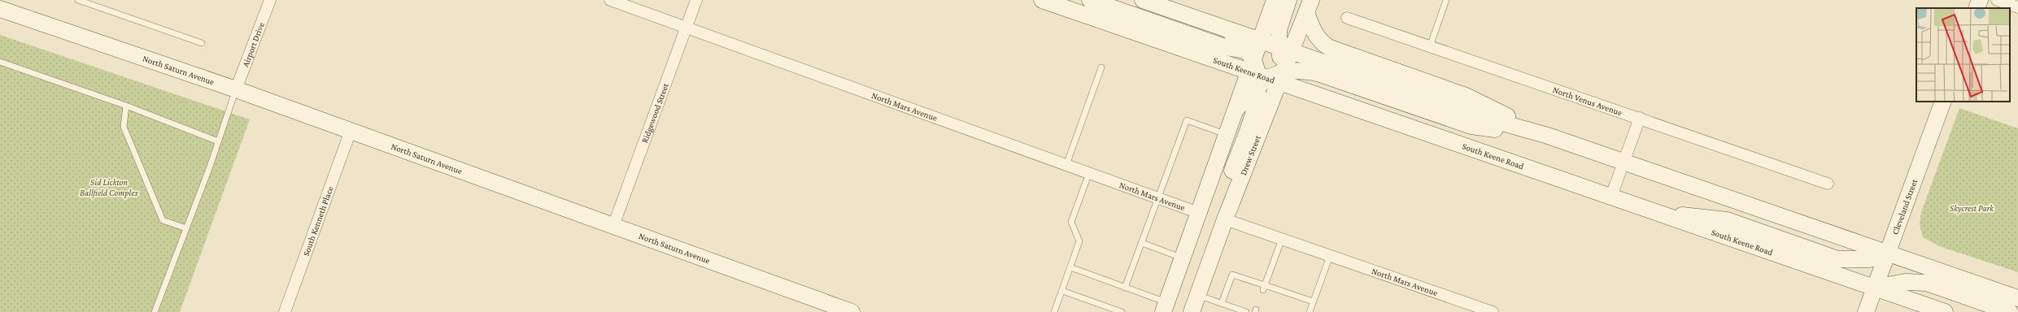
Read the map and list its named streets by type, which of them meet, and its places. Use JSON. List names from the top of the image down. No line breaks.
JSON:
{"streets":{"main road":["North Saturn Avenue","South Keene Road","Drew Street","Cleveland Street"],"street":["Airport Drive","North Venus Avenue","North Mars Avenue","Ridgewood Street","South Kenneth Place"]},"crossings":[["Airport Drive","North Saturn Avenue"],["North Saturn Avenue","Ridgewood Street"],["North Saturn Avenue","South Kenneth Place"],["South Keene Road","Drew Street"],["South Keene Road","Cleveland Street"],["North Mars Avenue","Ridgewood Street"],["North Mars Avenue","Drew Street"]],"parks":["Sid Lickton Ballfield Complex","Skycrest Park"]}
